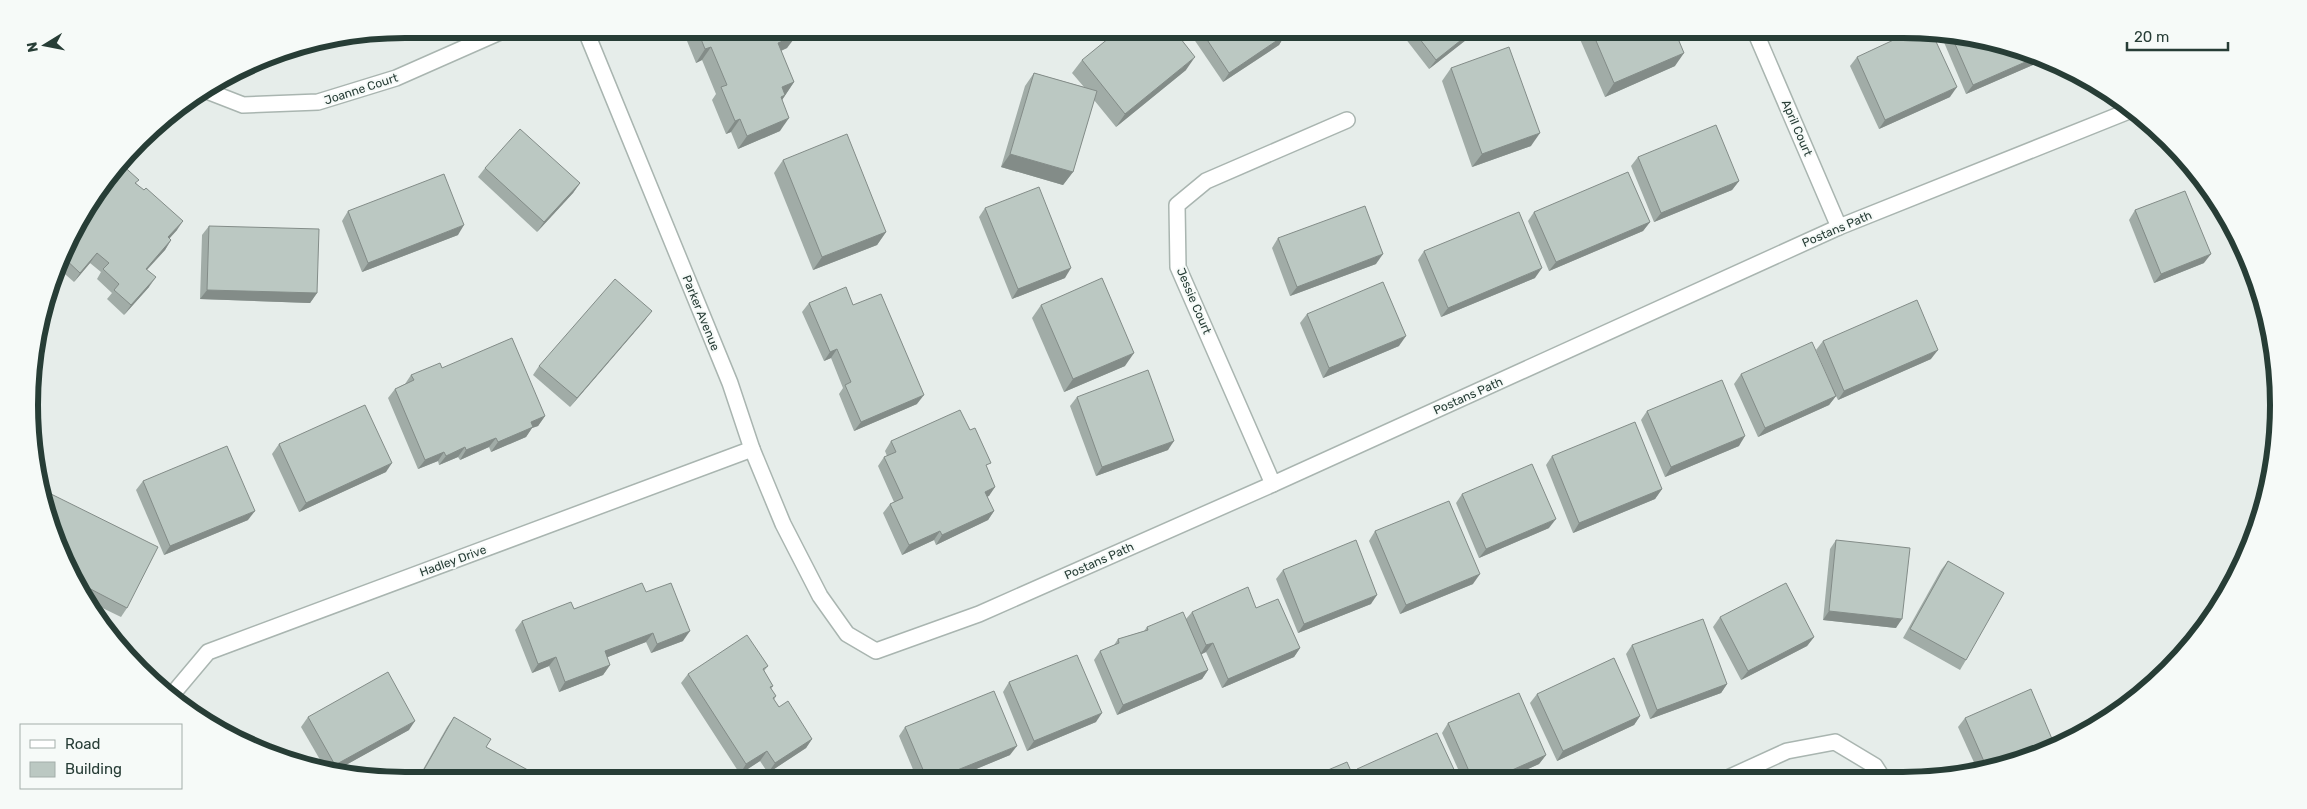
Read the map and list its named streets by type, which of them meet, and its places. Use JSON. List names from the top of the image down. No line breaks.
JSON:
{"streets":{"street":["Joanne Court","April Court","Postans Path","Jessie Court","Parker Avenue","Hadley Drive"]},"crossings":[["April Court","Postans Path"],["Postans Path","Jessie Court"],["Postans Path","Parker Avenue"],["Parker Avenue","Hadley Drive"]],"legend":["Road","Building"],"scale_bar":"20 m","north":"left"}
